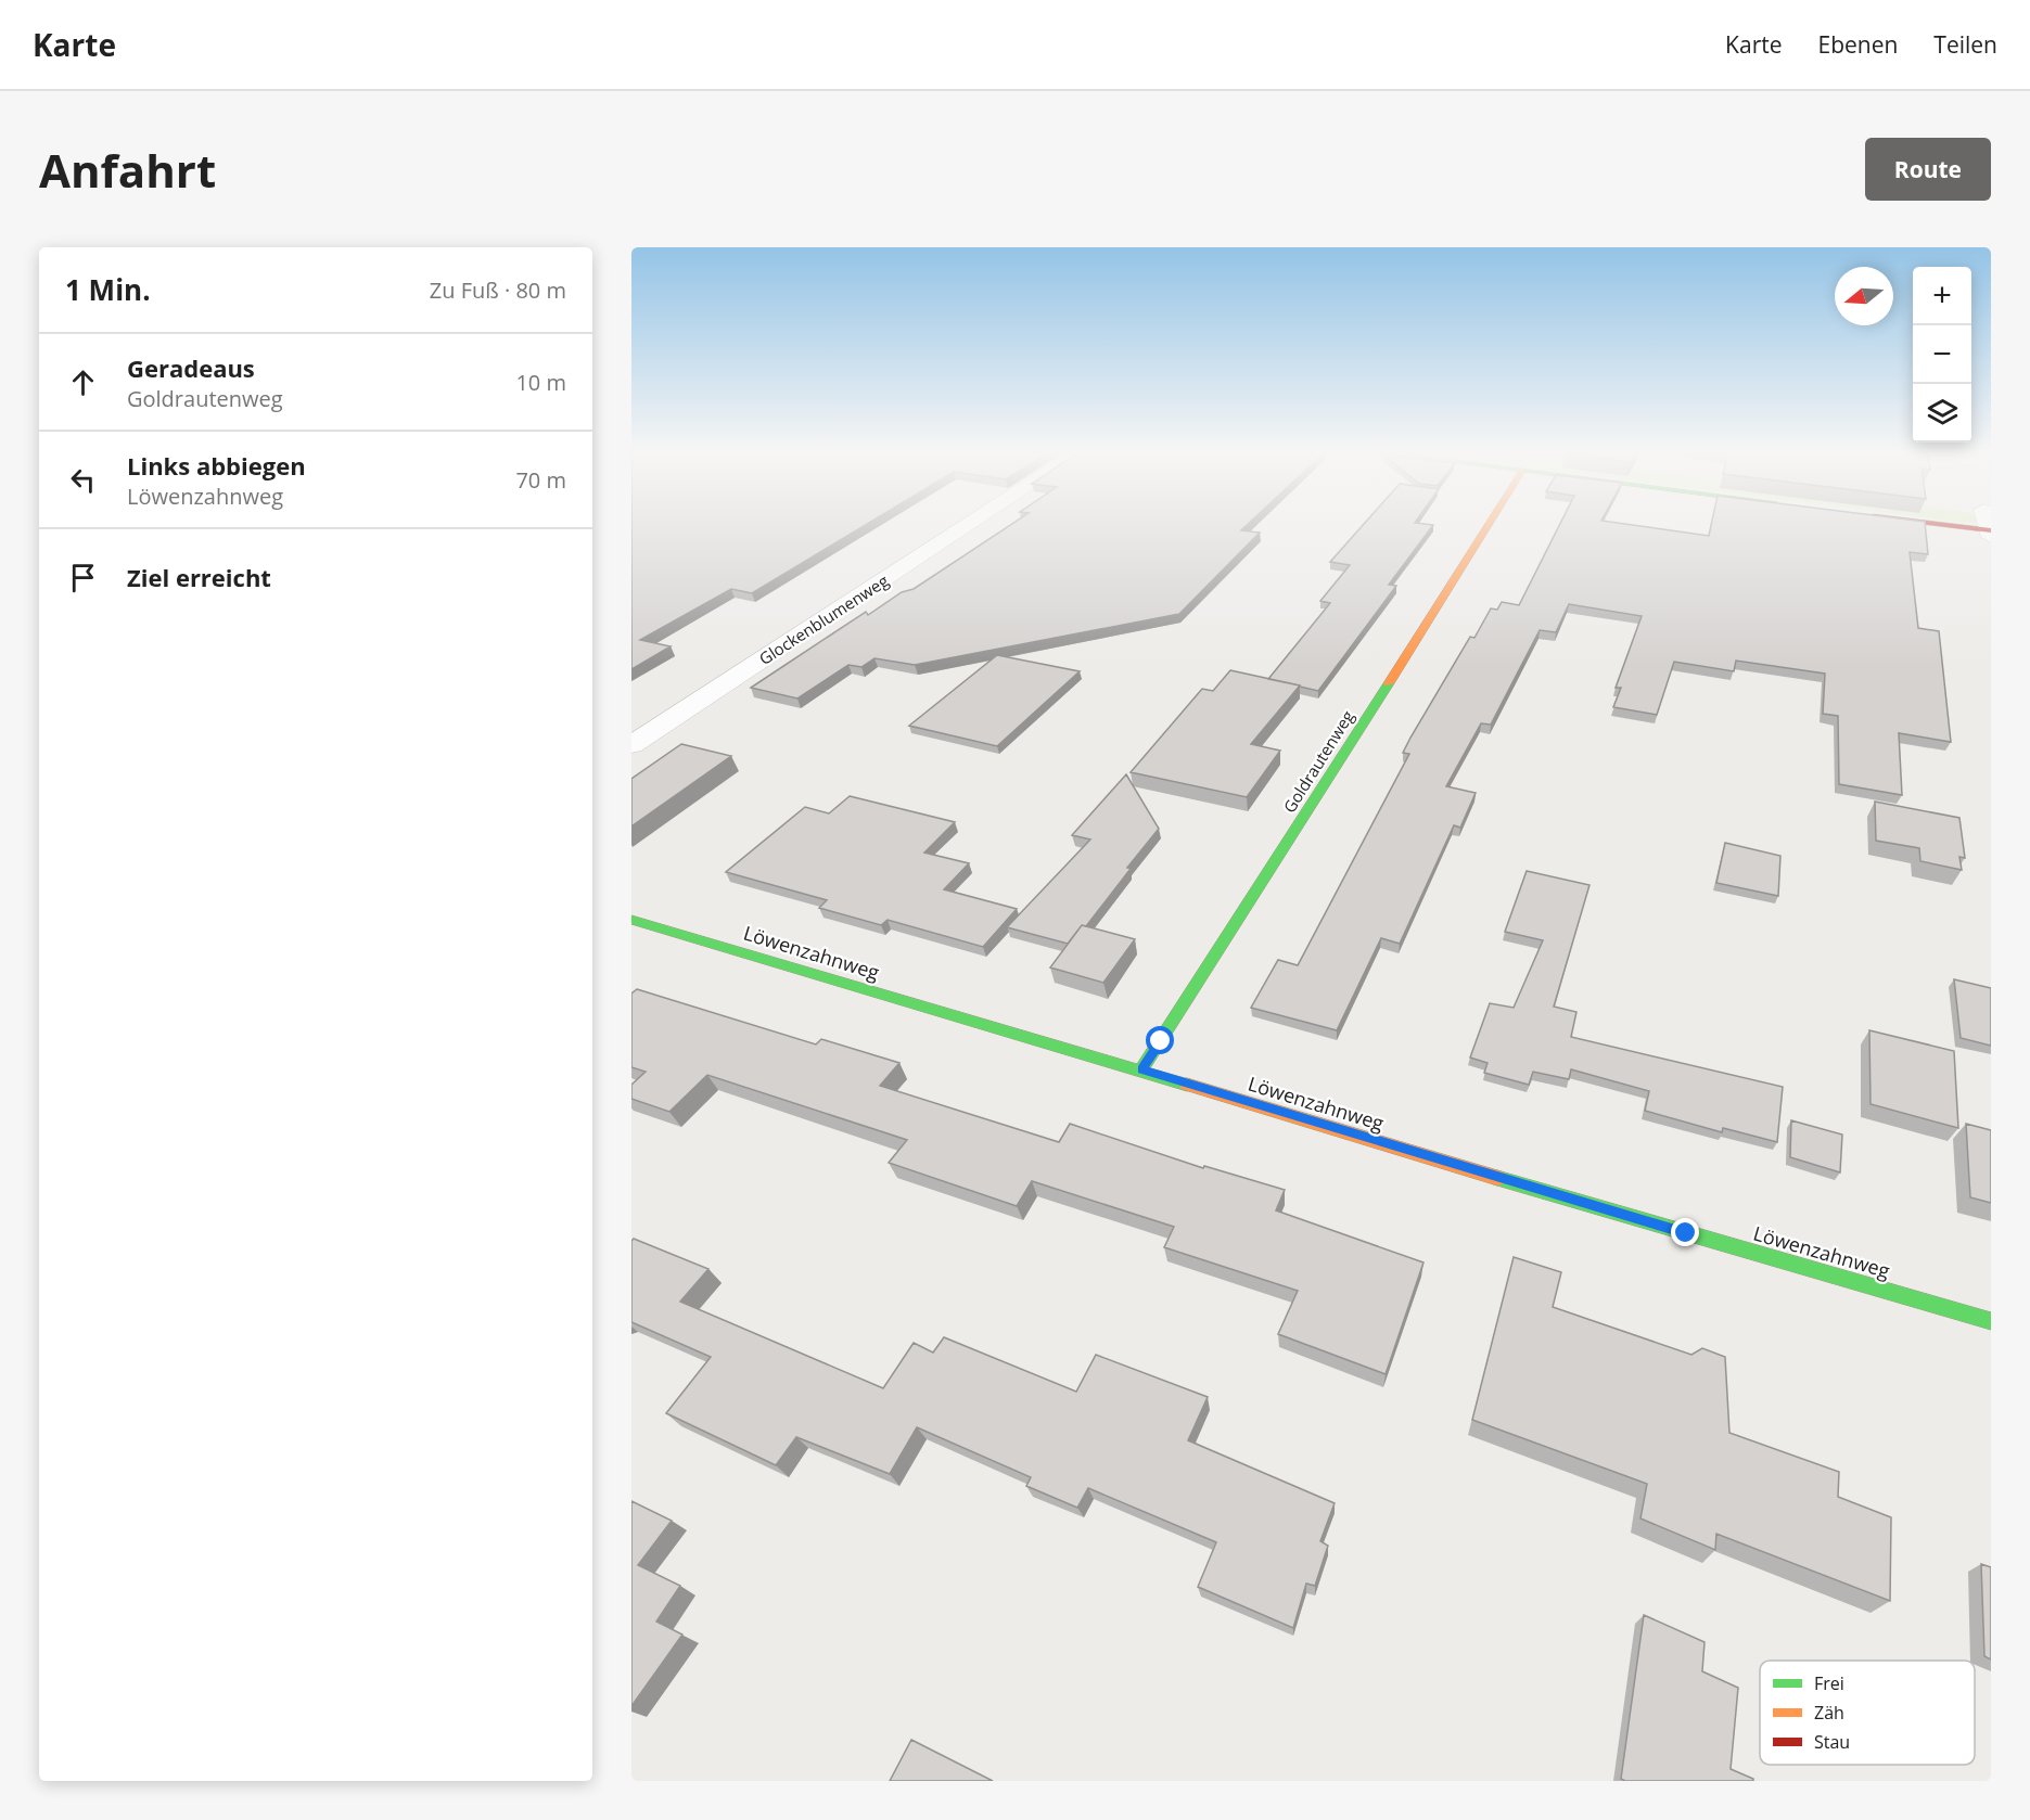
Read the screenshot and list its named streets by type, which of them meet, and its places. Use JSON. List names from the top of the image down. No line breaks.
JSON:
{"streets":{"street":["Glockenblumenweg","Goldrautenweg","Löwenzahnweg"]},"crossings":[["Goldrautenweg","Löwenzahnweg"]],"legend":["Frei","Zäh","Stau"],"north":"left","page":{"header":"Karte","nav":["Karte","Ebenen","Teilen"],"buttons":"Route","title":"Anfahrt","heading":["1 Min.","Zu Fuß · 80 m"],"map_buttons":["+","−"],"list":[["Geradeaus","Goldrautenweg","10 m"],["Links abbiegen","Löwenzahnweg","70 m"],"Ziel erreicht"]}}
